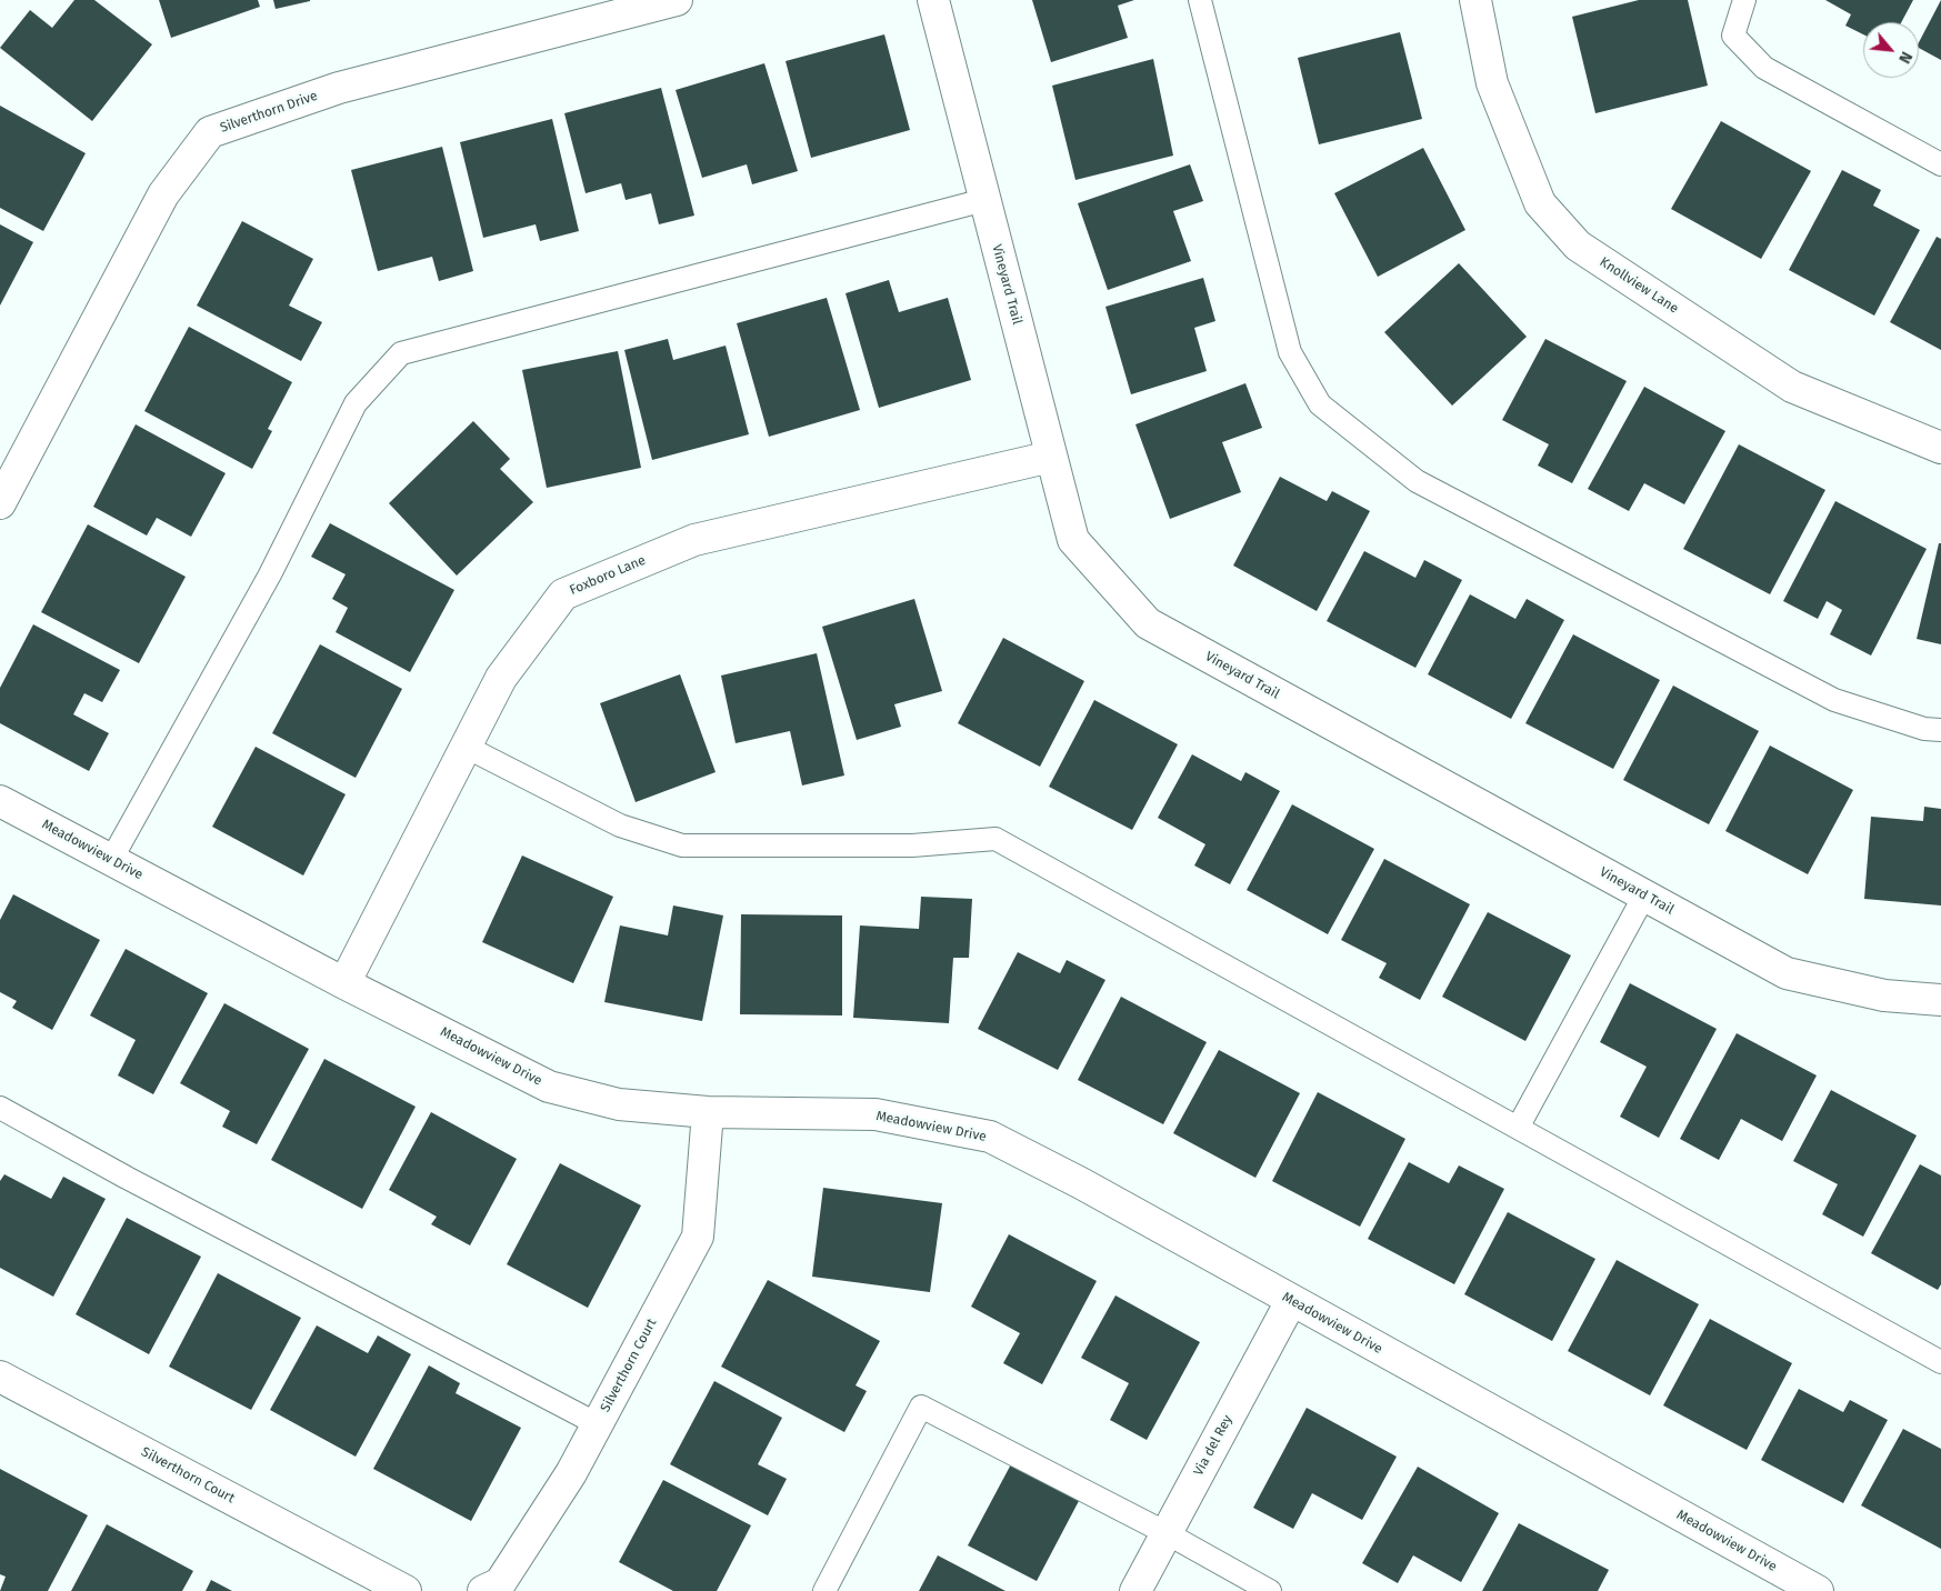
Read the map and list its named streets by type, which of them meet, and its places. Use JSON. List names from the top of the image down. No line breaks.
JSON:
{"streets":{"street":["Silverthorn Drive","Vineyard Trail","Knollview Lane","Foxboro Lane","Meadowview Drive","Silverthorn Court","Via del Rey"]},"crossings":[["Vineyard Trail","Foxboro Lane"],["Foxboro Lane","Meadowview Drive"],["Meadowview Drive","Silverthorn Court"],["Meadowview Drive","Via del Rey"]],"north":"bottom right"}
